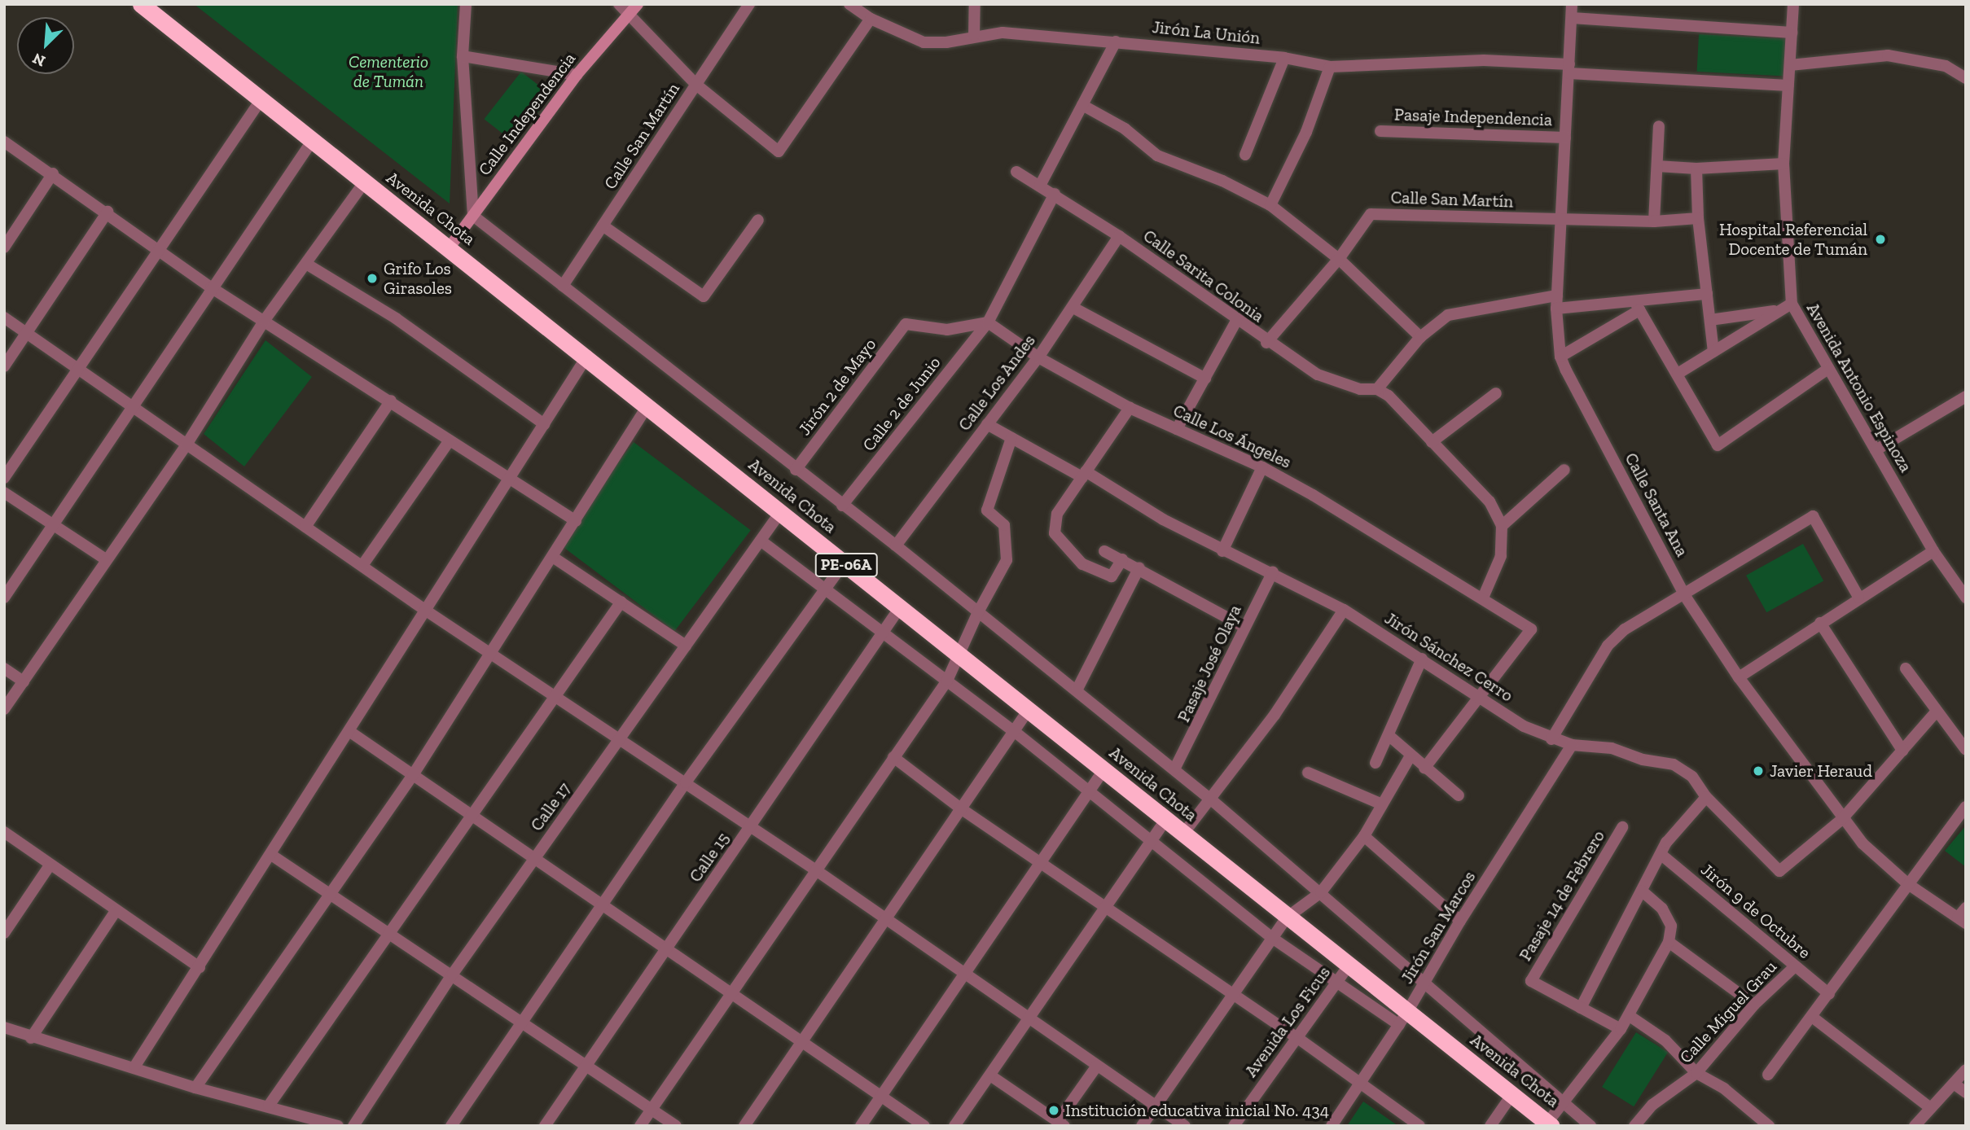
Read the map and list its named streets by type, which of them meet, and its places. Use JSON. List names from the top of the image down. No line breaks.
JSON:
{"streets":{"highway":["Avenida Chota","PE-06A"],"street":["Jirón La Unión","Calle Independencia","Pasaje Independencia","Calle San Martín","Calle Sarita Colonia","Calle Los Andes","Jirón 2 de Mayo","Avenida Antonio Espinoza","Calle 2 de Junio","Calle Los Ángeles","Calle Santa Ana","Jirón Sánchez Cerro","Pasaje José Olaya","Calle 17","Calle 15","Pasaje 14 de Febrero","Jirón 9 de Octubre","Jirón San Marcos","Calle Miguel Grau","Avenida Los Ficus"]},"crossings":[["Jirón La Unión","Avenida Antonio Espinoza"],["Jirón La Unión","Calle Santa Ana"],["Calle Independencia","Avenida Chota"],["Pasaje Independencia","Calle Santa Ana"],["Calle San Martín","Calle Sarita Colonia"],["Calle San Martín","Calle Santa Ana"],["Avenida Chota","Calle 17"],["Avenida Chota","Calle 15"],["Avenida Chota","Jirón San Marcos"],["Avenida Chota","Avenida Los Ficus"],["Calle Sarita Colonia","Calle Los Andes"],["Calle Sarita Colonia","Calle 2 de Junio"],["Calle Los Andes","Calle Los Ángeles"],["Calle Los Andes","Jirón Sánchez Cerro"],["Jirón 2 de Mayo","Calle 2 de Junio"],["Jirón 2 de Mayo","Calle Los Ángeles"],["Calle 2 de Junio","Calle Los Ángeles"],["Calle Los Ángeles","Jirón Sánchez Cerro"],["Calle Santa Ana","Jirón Sánchez Cerro"],["Jirón Sánchez Cerro","Pasaje José Olaya"],["Jirón Sánchez Cerro","Jirón San Marcos"],["Jirón 9 de Octubre","Calle Miguel Grau"]],"parks":["Cementerio de Tumán"],"places":["Hospital Referencial Docente de Tumán","Grifo Los Girasoles","Javier Heraud","Institución educativa inicial No. 434"],"north":"bottom left"}
